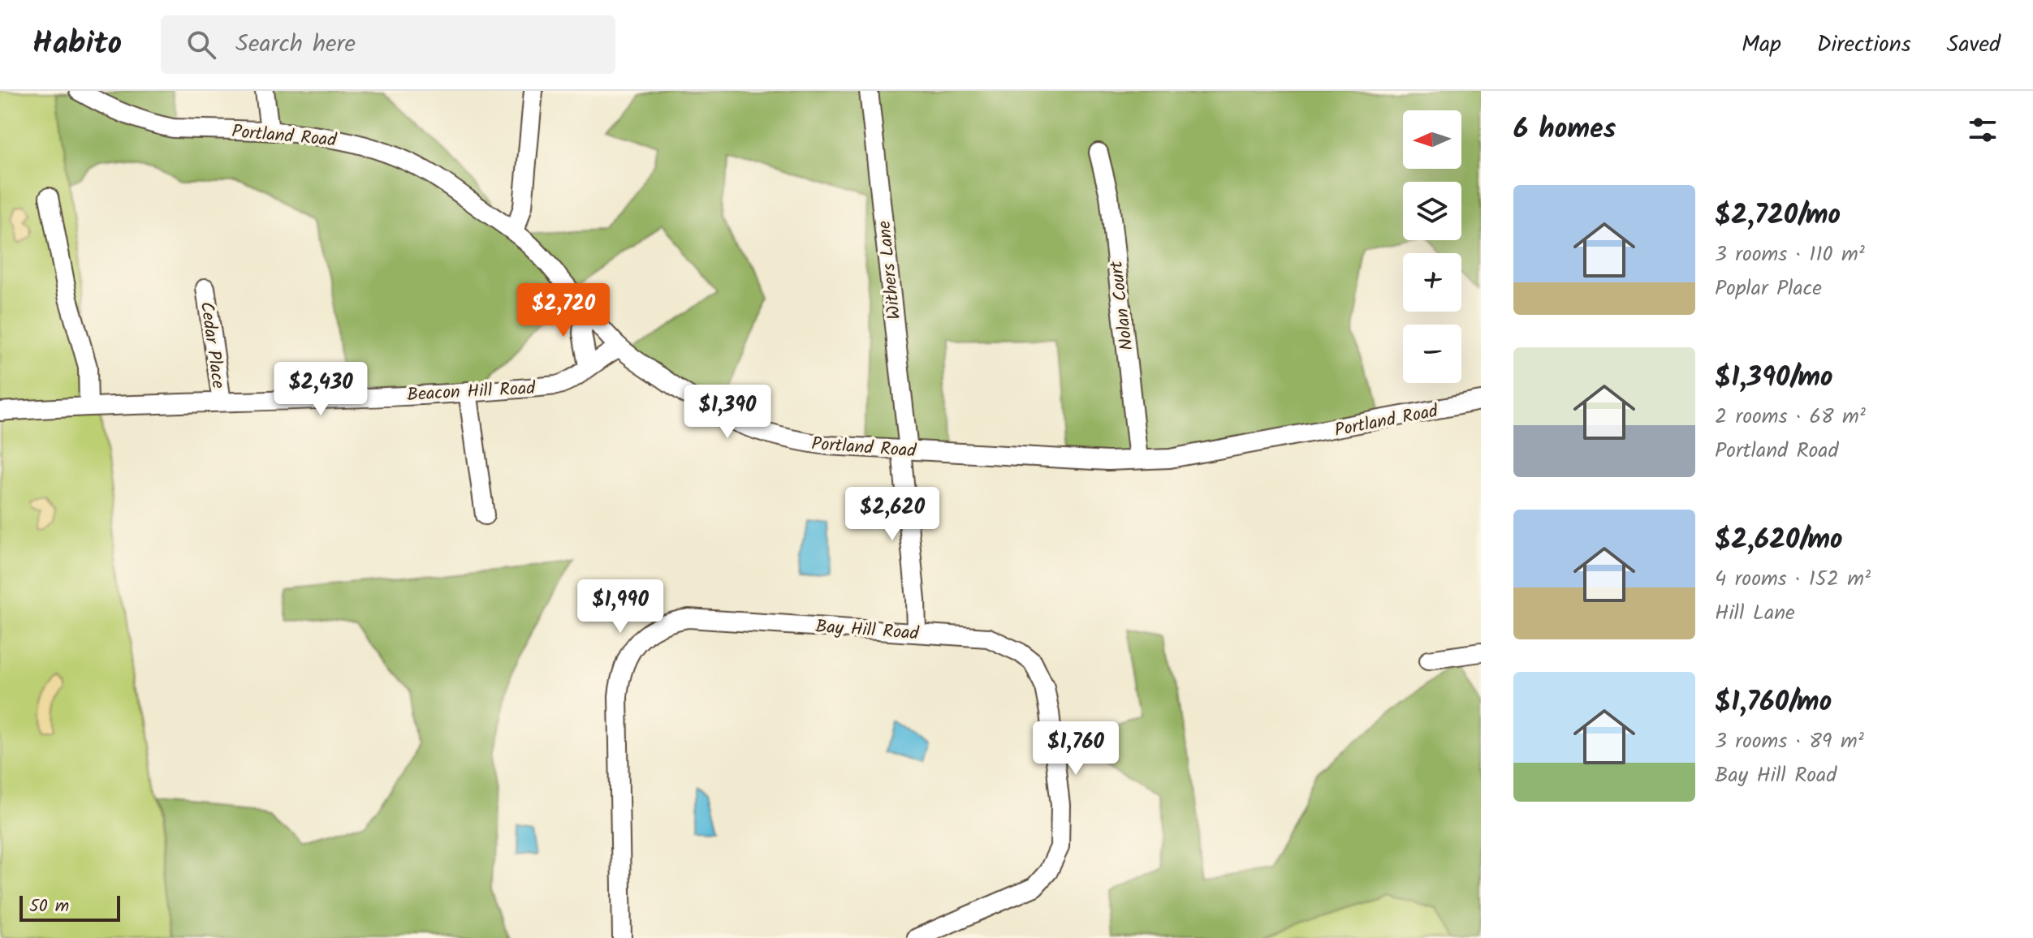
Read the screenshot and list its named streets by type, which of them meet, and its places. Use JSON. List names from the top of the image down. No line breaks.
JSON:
{"streets":{"street":["Portland Road","Withers Lane","Nolan Court","Cedar Place","Beacon Hill Road","Bay Hill Road"]},"crossings":[["Portland Road","Withers Lane"],["Portland Road","Nolan Court"],["Portland Road","Beacon Hill Road"],["Withers Lane","Bay Hill Road"],["Cedar Place","Beacon Hill Road"]],"scale_bar":"50 m","north":"left","page":{"header":"Habito","search":"Search here","nav":["Map","Directions","Saved"],"heading":"6 homes","map_buttons":["+","−"],"list":[{"name":"$2,720/mo","note":"3 rooms · 110 m² · Poplar Place"},{"name":"$1,390/mo","note":"2 rooms · 68 m² · Portland Road"},{"name":"$2,620/mo","note":"4 rooms · 152 m² · Hill Lane"},{"name":"$1,760/mo","note":"3 rooms · 89 m² · Bay Hill Road"}],"price":["$2,720","$2,430","$1,390","$2,620","$1,990","$1,760"],"scale":"50 m"}}
